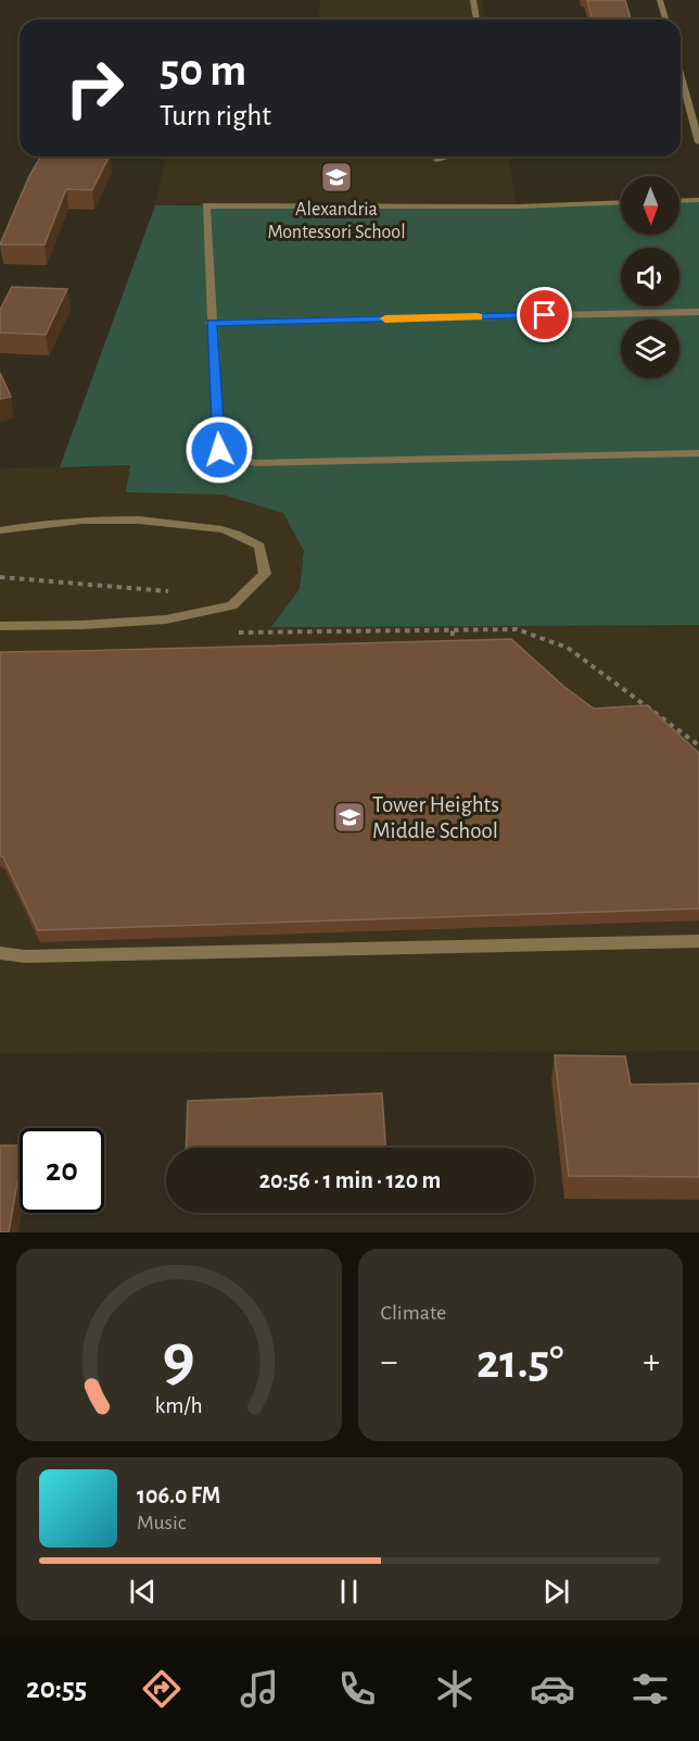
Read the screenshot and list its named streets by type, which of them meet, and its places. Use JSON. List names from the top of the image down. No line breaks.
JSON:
{"places":{"school or university":["Alexandria Montessori School","Tower Heights Middle School"]},"north":"bottom","page":{"turn":["50 m","Turn right"],"limit":"20","trip":"20:56 · 1 min · 120 m","tile":"Climate","heat":["−","21.5°","+"],"song":["106.0 FM","Music"],"tabs":"20:55","gauge":["9","km/h"]}}
